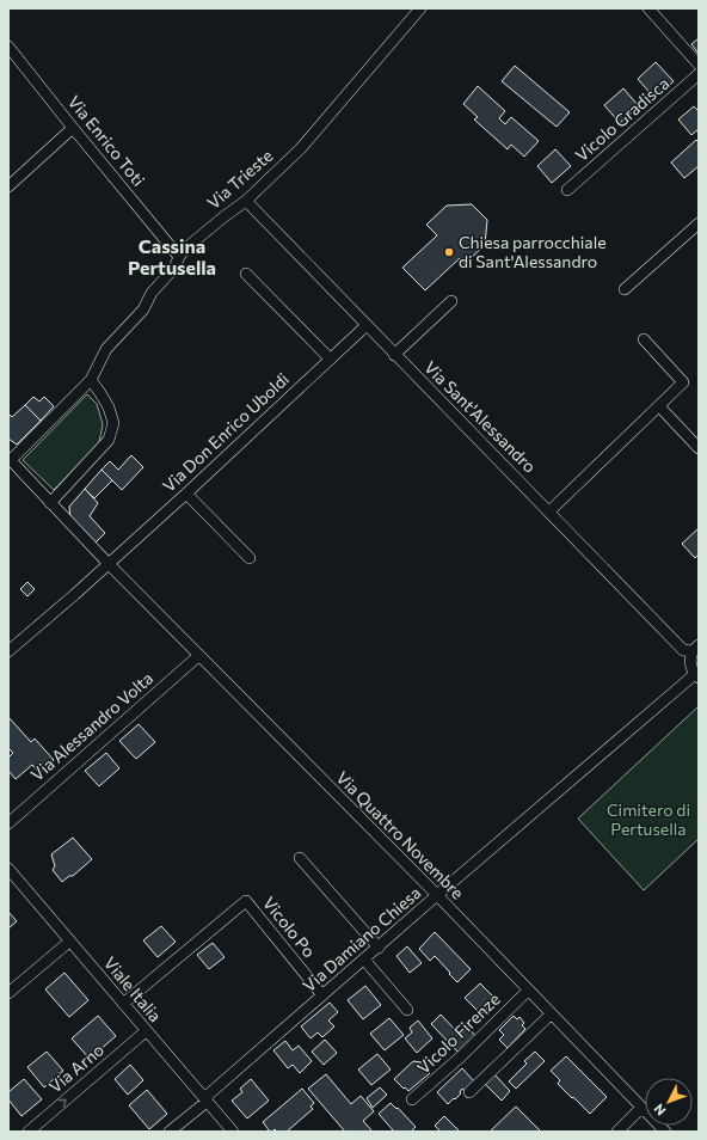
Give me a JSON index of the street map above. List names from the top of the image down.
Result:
{
  "streets": {
    "street": [
      "Vicolo Gradisca",
      "Via Enrico Toti",
      "Via Trieste",
      "Via Sant'Alessandro",
      "Via Don Enrico Uboldi",
      "Via Alessandro Volta",
      "Via Quattro Novembre",
      "Vicolo Po",
      "Via Damiano Chiesa",
      "Viale Italia",
      "Vicolo Firenze",
      "Via Arno"
    ]
  },
  "crossings": [
    ["Via Enrico Toti", "Via Trieste"],
    ["Via Trieste", "Via Sant'Alessandro"],
    ["Via Trieste", "Via Quattro Novembre"],
    ["Via Sant'Alessandro", "Via Don Enrico Uboldi"],
    ["Via Don Enrico Uboldi", "Via Quattro Novembre"],
    ["Via Alessandro Volta", "Via Quattro Novembre"],
    ["Via Quattro Novembre", "Via Damiano Chiesa"],
    ["Via Quattro Novembre", "Vicolo Firenze"],
    ["Vicolo Po", "Via Damiano Chiesa"],
    ["Vicolo Po", "Viale Italia"],
    ["Via Damiano Chiesa", "Viale Italia"],
    ["Viale Italia", "Via Arno"]
  ],
  "one_way": ["Via Arno"],
  "districts": ["Cassina Pertusella"],
  "parks": ["Cimitero di Pertusella"],
  "places": ["Chiesa parrocchiale di Sant'Alessandro"],
  "north": "bottom left"
}
